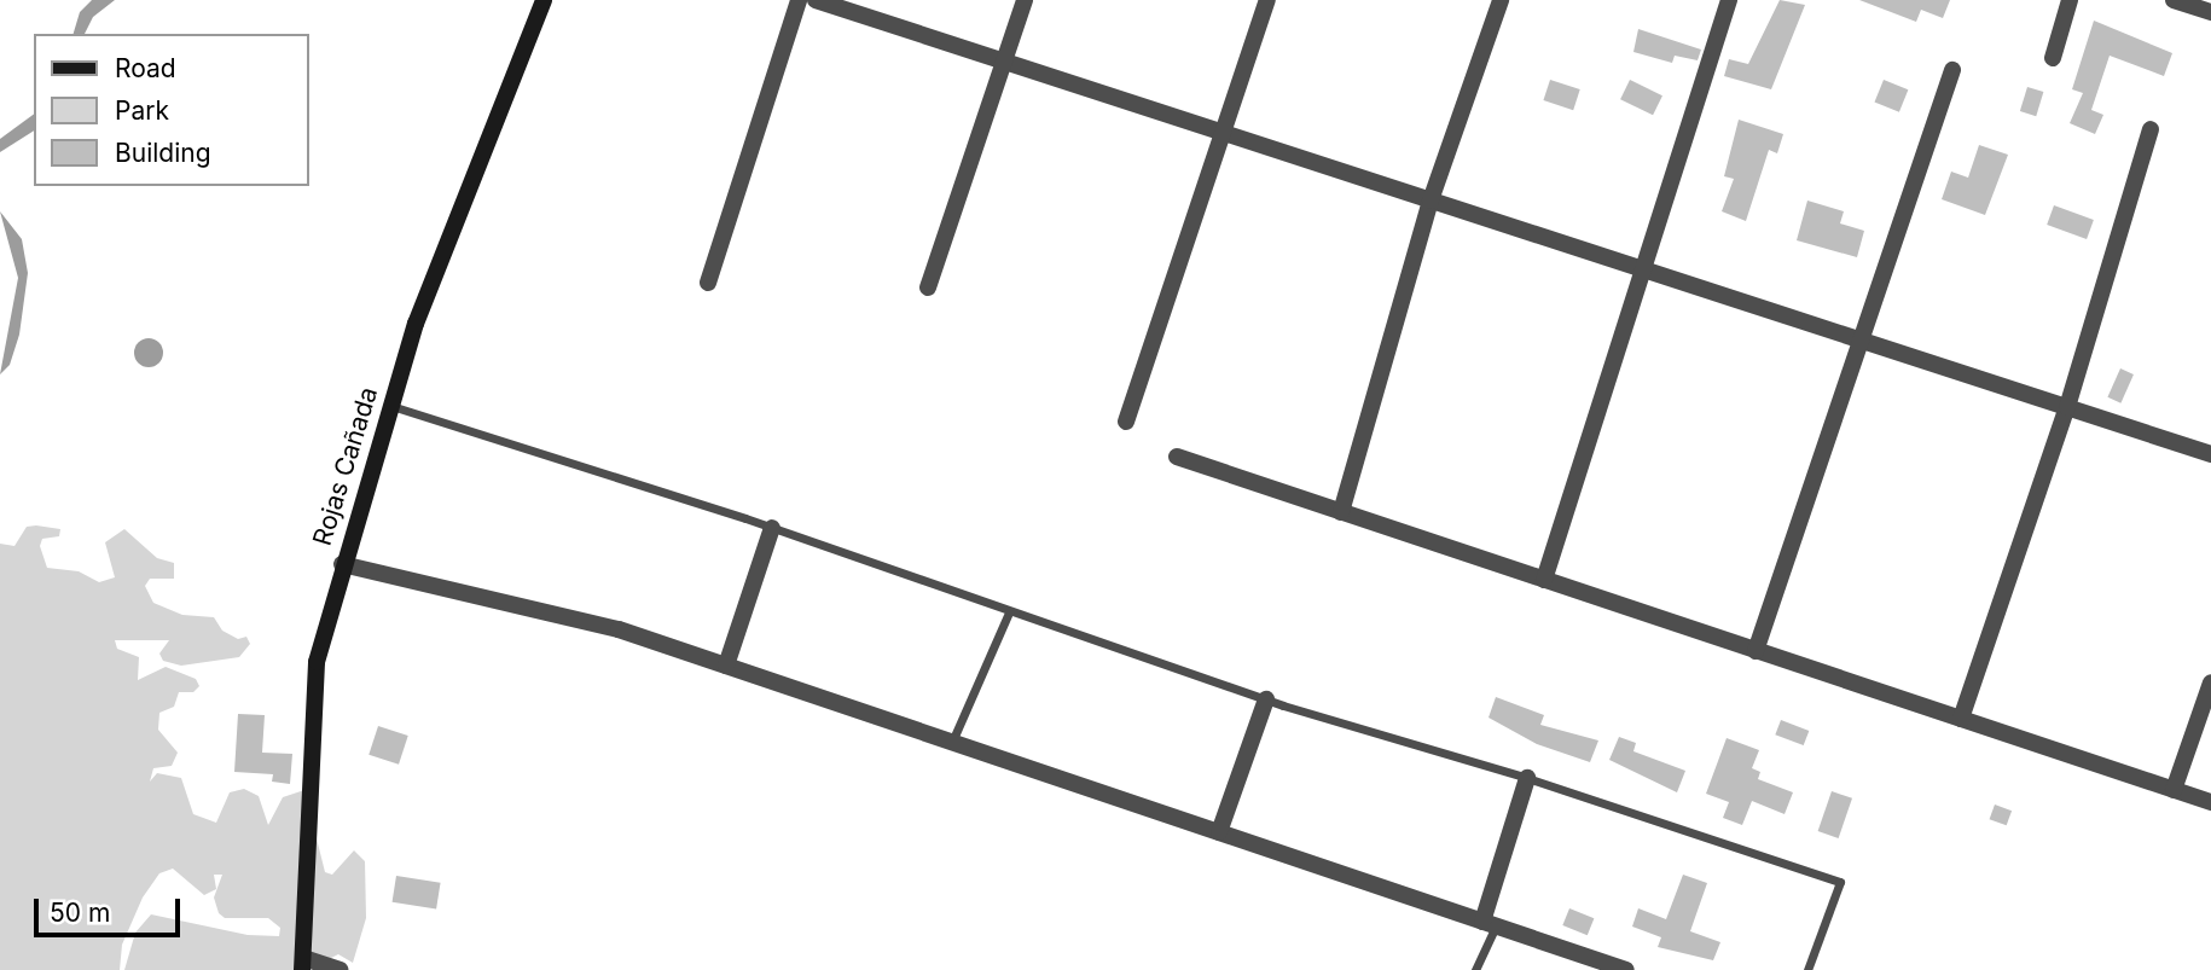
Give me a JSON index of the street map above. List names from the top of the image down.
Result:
{
  "streets": {
    "main road": ["Rojas Cañada"]
  },
  "legend": ["Road", "Park", "Building"],
  "scale_bar": "50 m"
}
